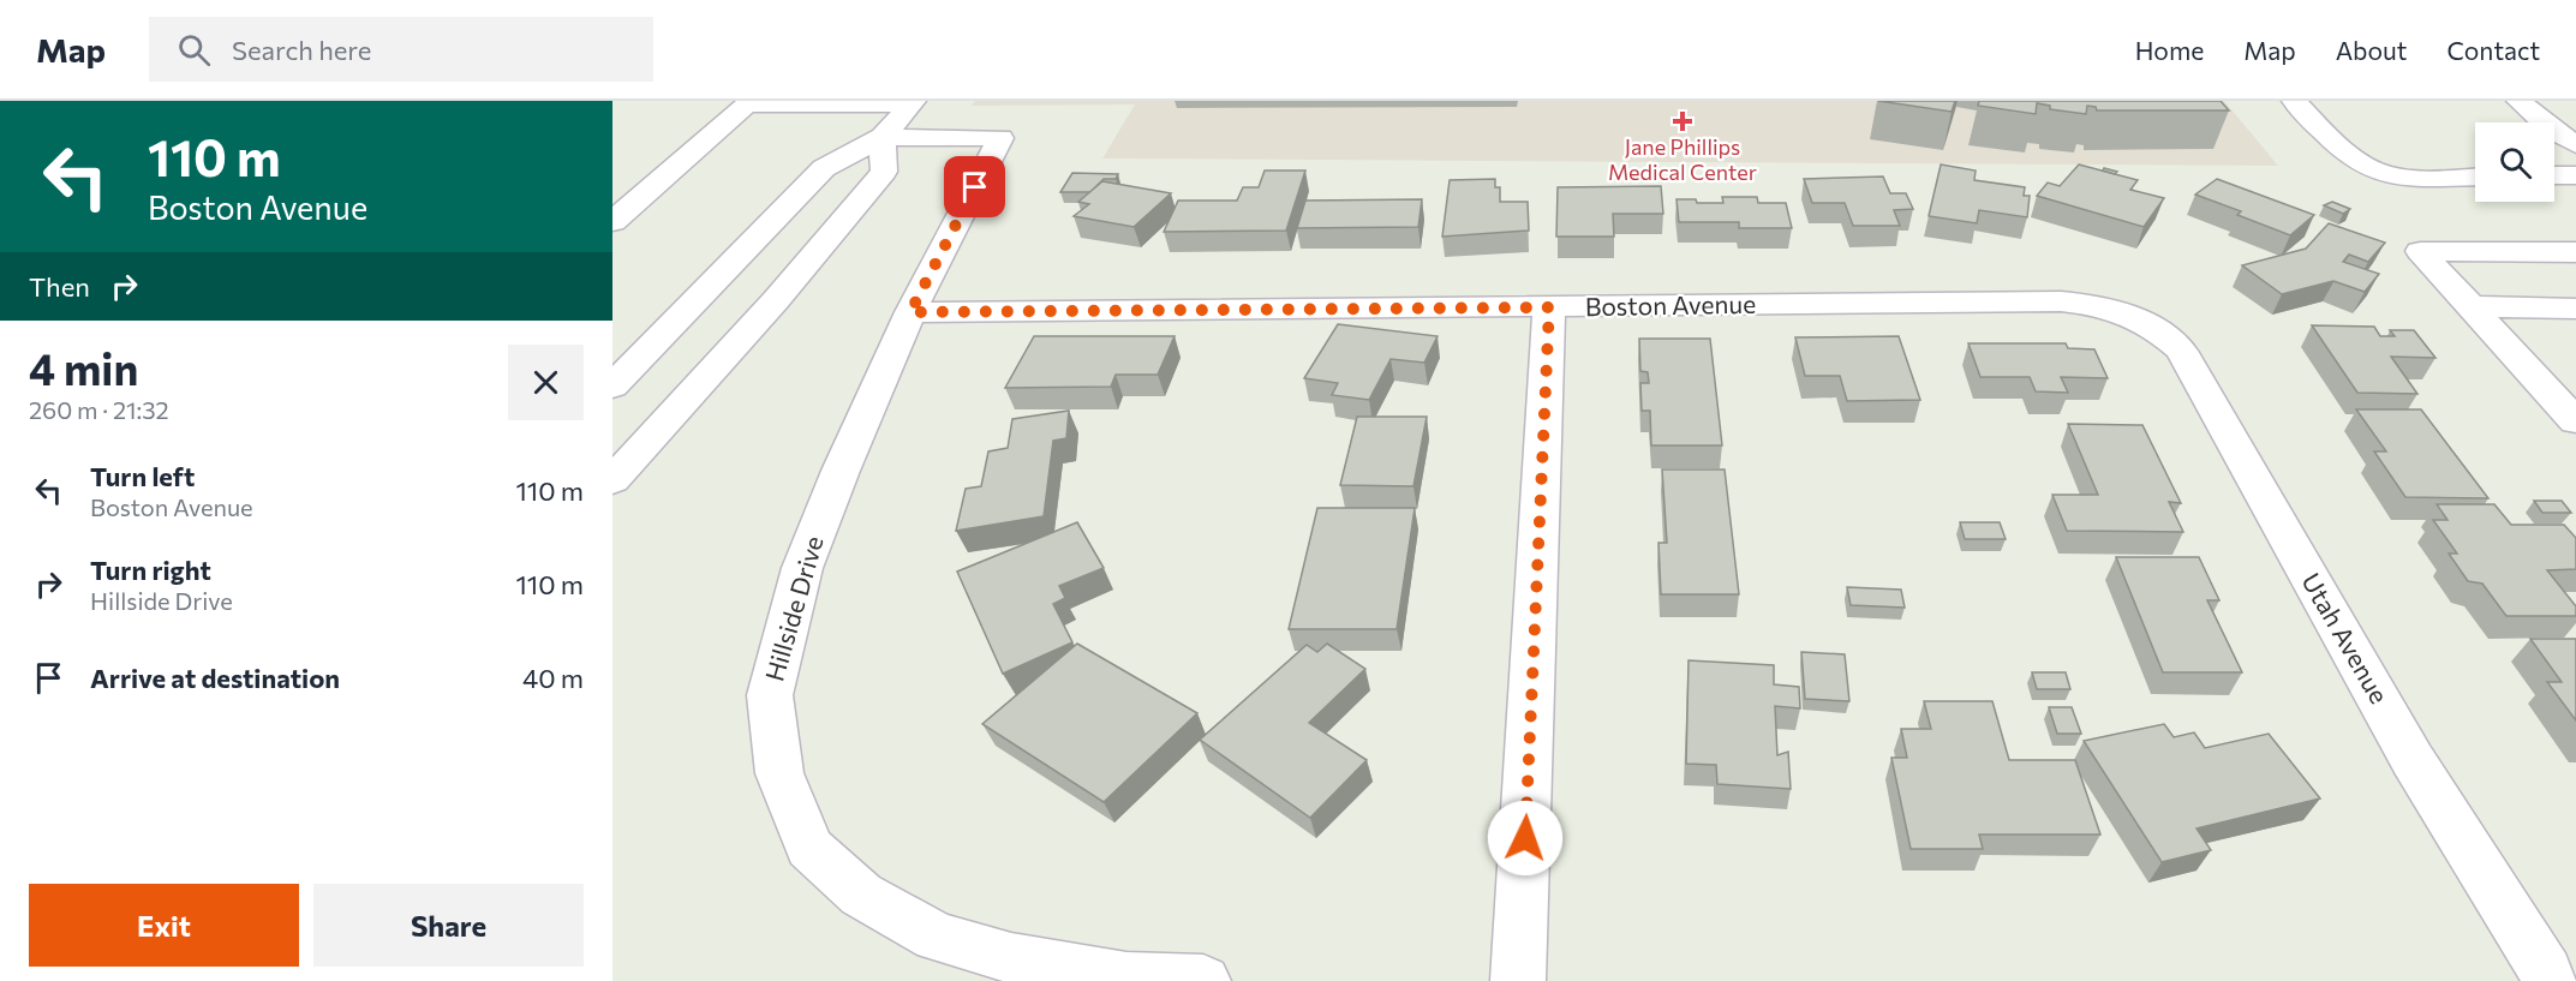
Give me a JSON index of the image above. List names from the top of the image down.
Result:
{
  "streets": {
    "street": ["Boston Avenue", "Hillside Drive", "Utah Avenue"]
  },
  "crossings": [
    ["Boston Avenue", "Hillside Drive"],
    ["Boston Avenue", "Utah Avenue"]
  ],
  "places": {
    "health": ["Jane Phillips Medical Center"]
  },
  "page": {
    "header": "Map",
    "search": "Search here",
    "nav": [
      "Home",
      "Map",
      "About",
      "Contact"
    ],
    "turn": ["110 m", "Boston Avenue"],
    "then": "Then",
    "heading": ["4 min", "260 m · 21:32"],
    "list": [
      {
        "name": "Turn left",
        "note": "Boston Avenue",
        "value": "110 m"
      },
      {
        "name": "Turn right",
        "note": "Hillside Drive",
        "value": "110 m"
      },
      {
        "name": "Arrive at destination",
        "value": "40 m"
      }
    ],
    "buttons": ["Exit", "Share"]
  }
}
